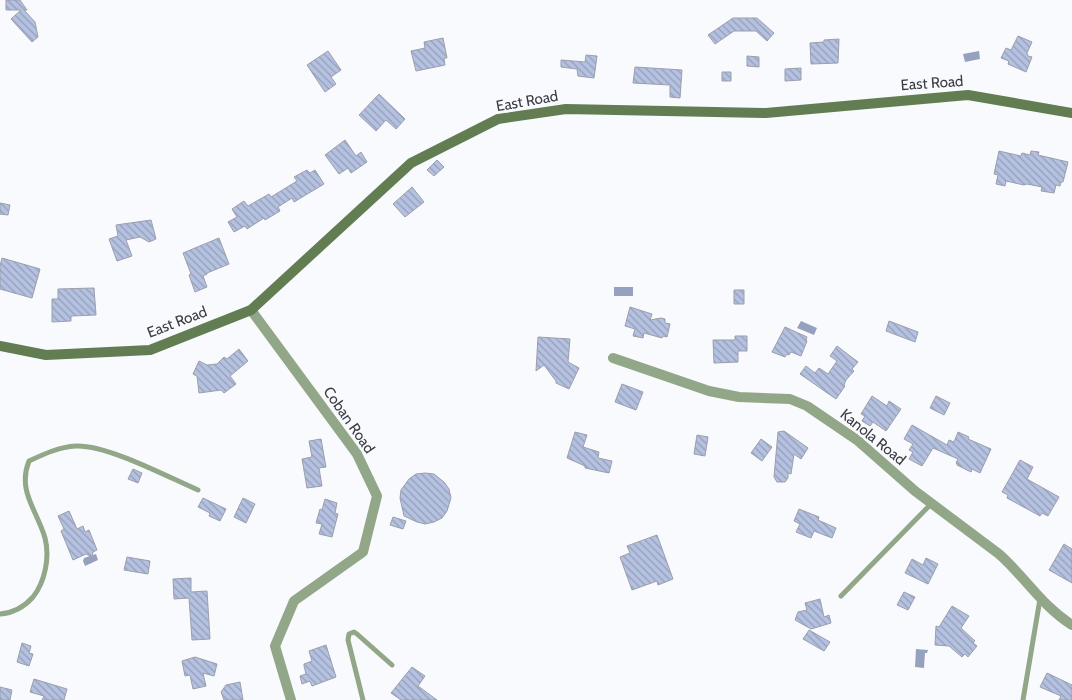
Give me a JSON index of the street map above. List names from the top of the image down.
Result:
{
  "streets": {
    "street": ["East Road", "Coban Road", "Kanola Road"]
  },
  "crossings": [
    ["East Road", "Coban Road"]
  ]
}
